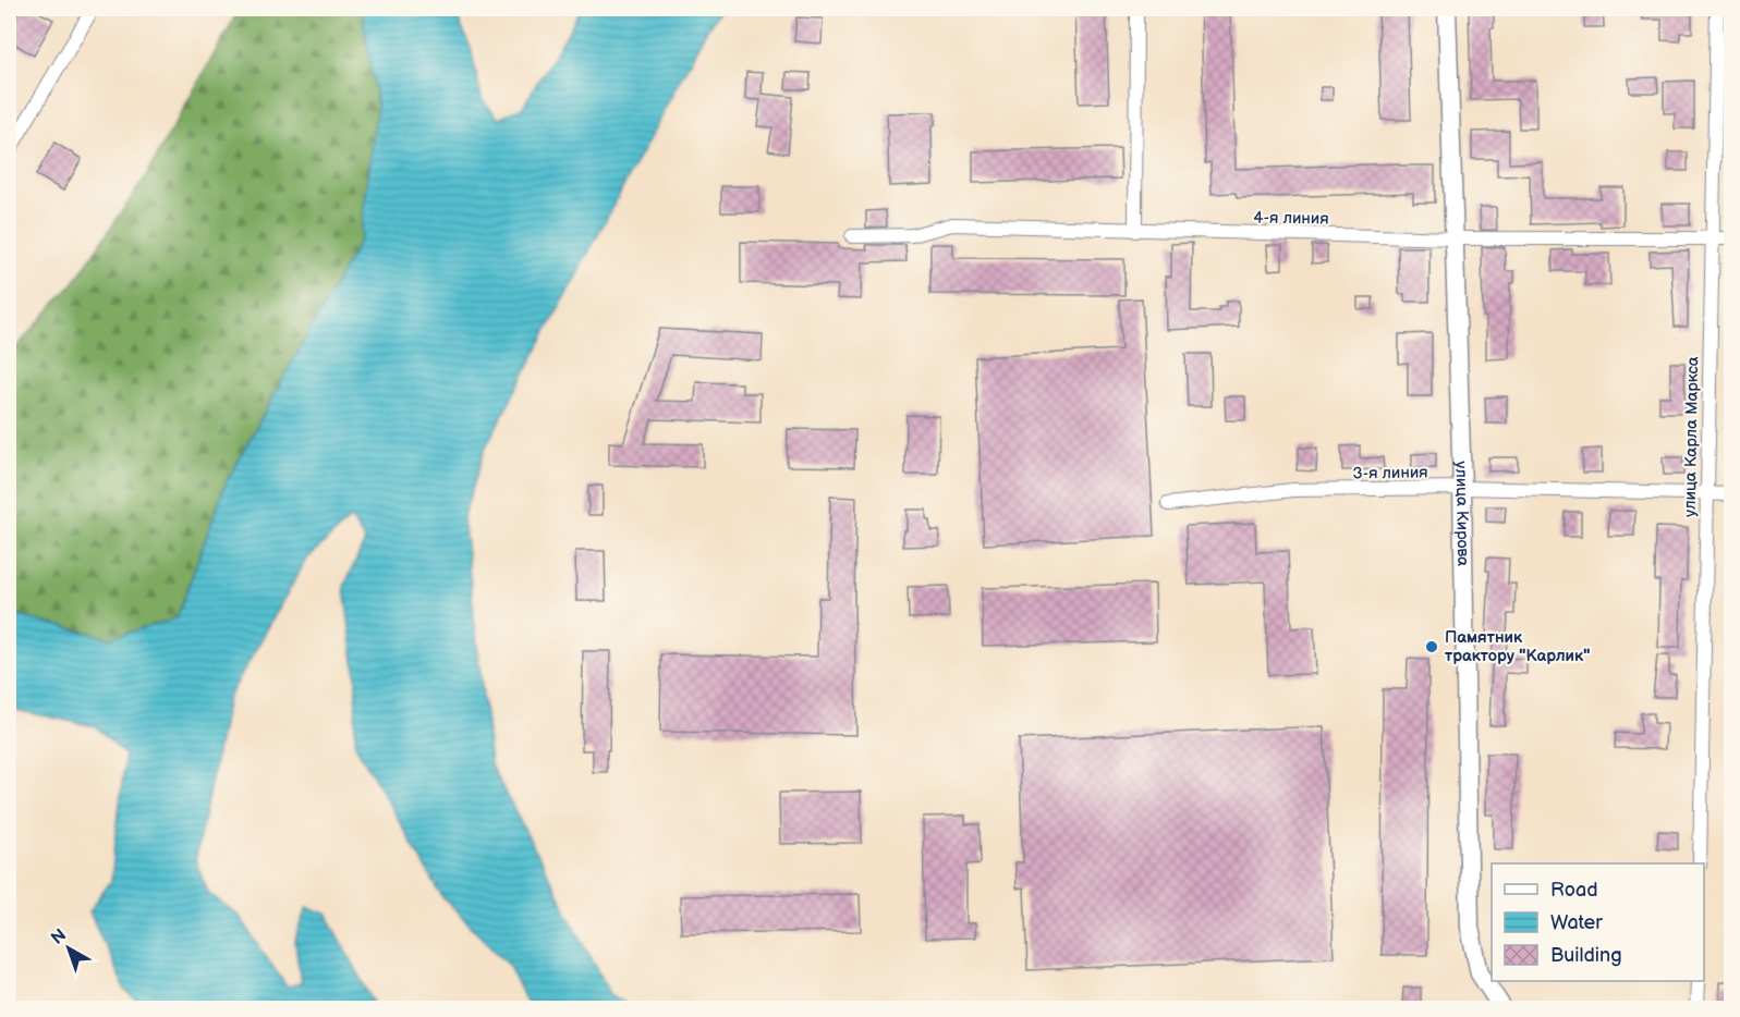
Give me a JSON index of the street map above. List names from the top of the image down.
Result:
{
  "streets": {
    "street": [
      "4-я линия",
      "улица Карла Маркса",
      "3-я линия",
      "улица Кирова"
    ]
  },
  "crossings": [
    ["4-я линия", "улица Карла Маркса"],
    ["4-я линия", "улица Кирова"],
    ["улица Карла Маркса", "3-я линия"],
    ["3-я линия", "улица Кирова"]
  ],
  "places": ["Памятник трактору \"Карлик\""],
  "legend": ["Road", "Water", "Building"],
  "north": "top left"
}
